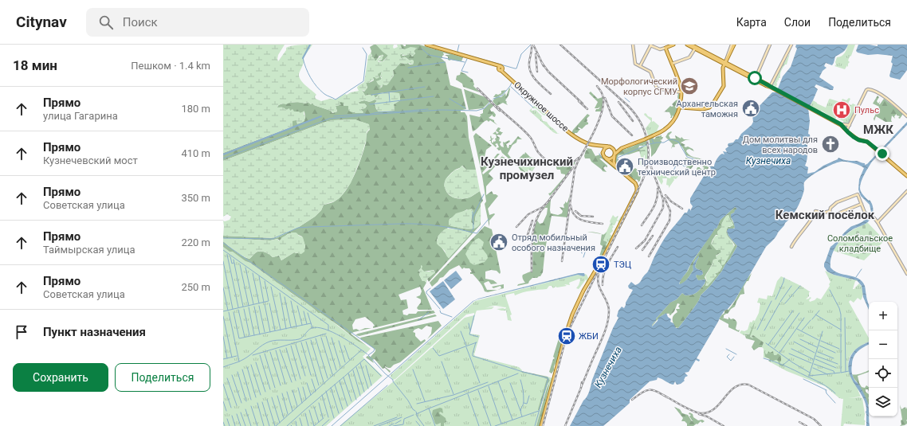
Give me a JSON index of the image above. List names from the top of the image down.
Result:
{
  "streets": {
    "main road": ["Окружное шоссе"]
  },
  "districts": ["МЖК", "Кузнечихинский промузел", "Кемский посёлок"],
  "water": ["Кузнечиха"],
  "parks": ["Соломбальское кладбище"],
  "places": {
    "school or university": ["Морфологический корпус СГМУ"],
    "public building": ["Архангельская таможня", "Производственно технический центр", "Отряд мобильный особого назначения"],
    "hospital": ["Пульс"],
    "church": ["Дом молитвы для всех народов"],
    "station": ["ТЭЦ", "ЖБИ"]
  },
  "page": {
    "header": "Citynav",
    "search": "Поиск",
    "nav": ["Карта", "Слои", "Поделиться"],
    "heading": ["18 мин", "Пешком · 1.4 km"],
    "list": [
      ["Прямо", "улица Гагарина", "180 m"],
      ["Прямо", "Кузнечевский мост", "410 m"],
      ["Прямо", "Советская улица", "350 m"],
      ["Прямо", "Таймырская улица", "220 m"],
      ["Прямо", "Советская улица", "250 m"],
      "Пункт назначения"
    ],
    "map_buttons": ["+", "−"],
    "buttons": ["Сохранить", "Поделиться"]
  }
}
